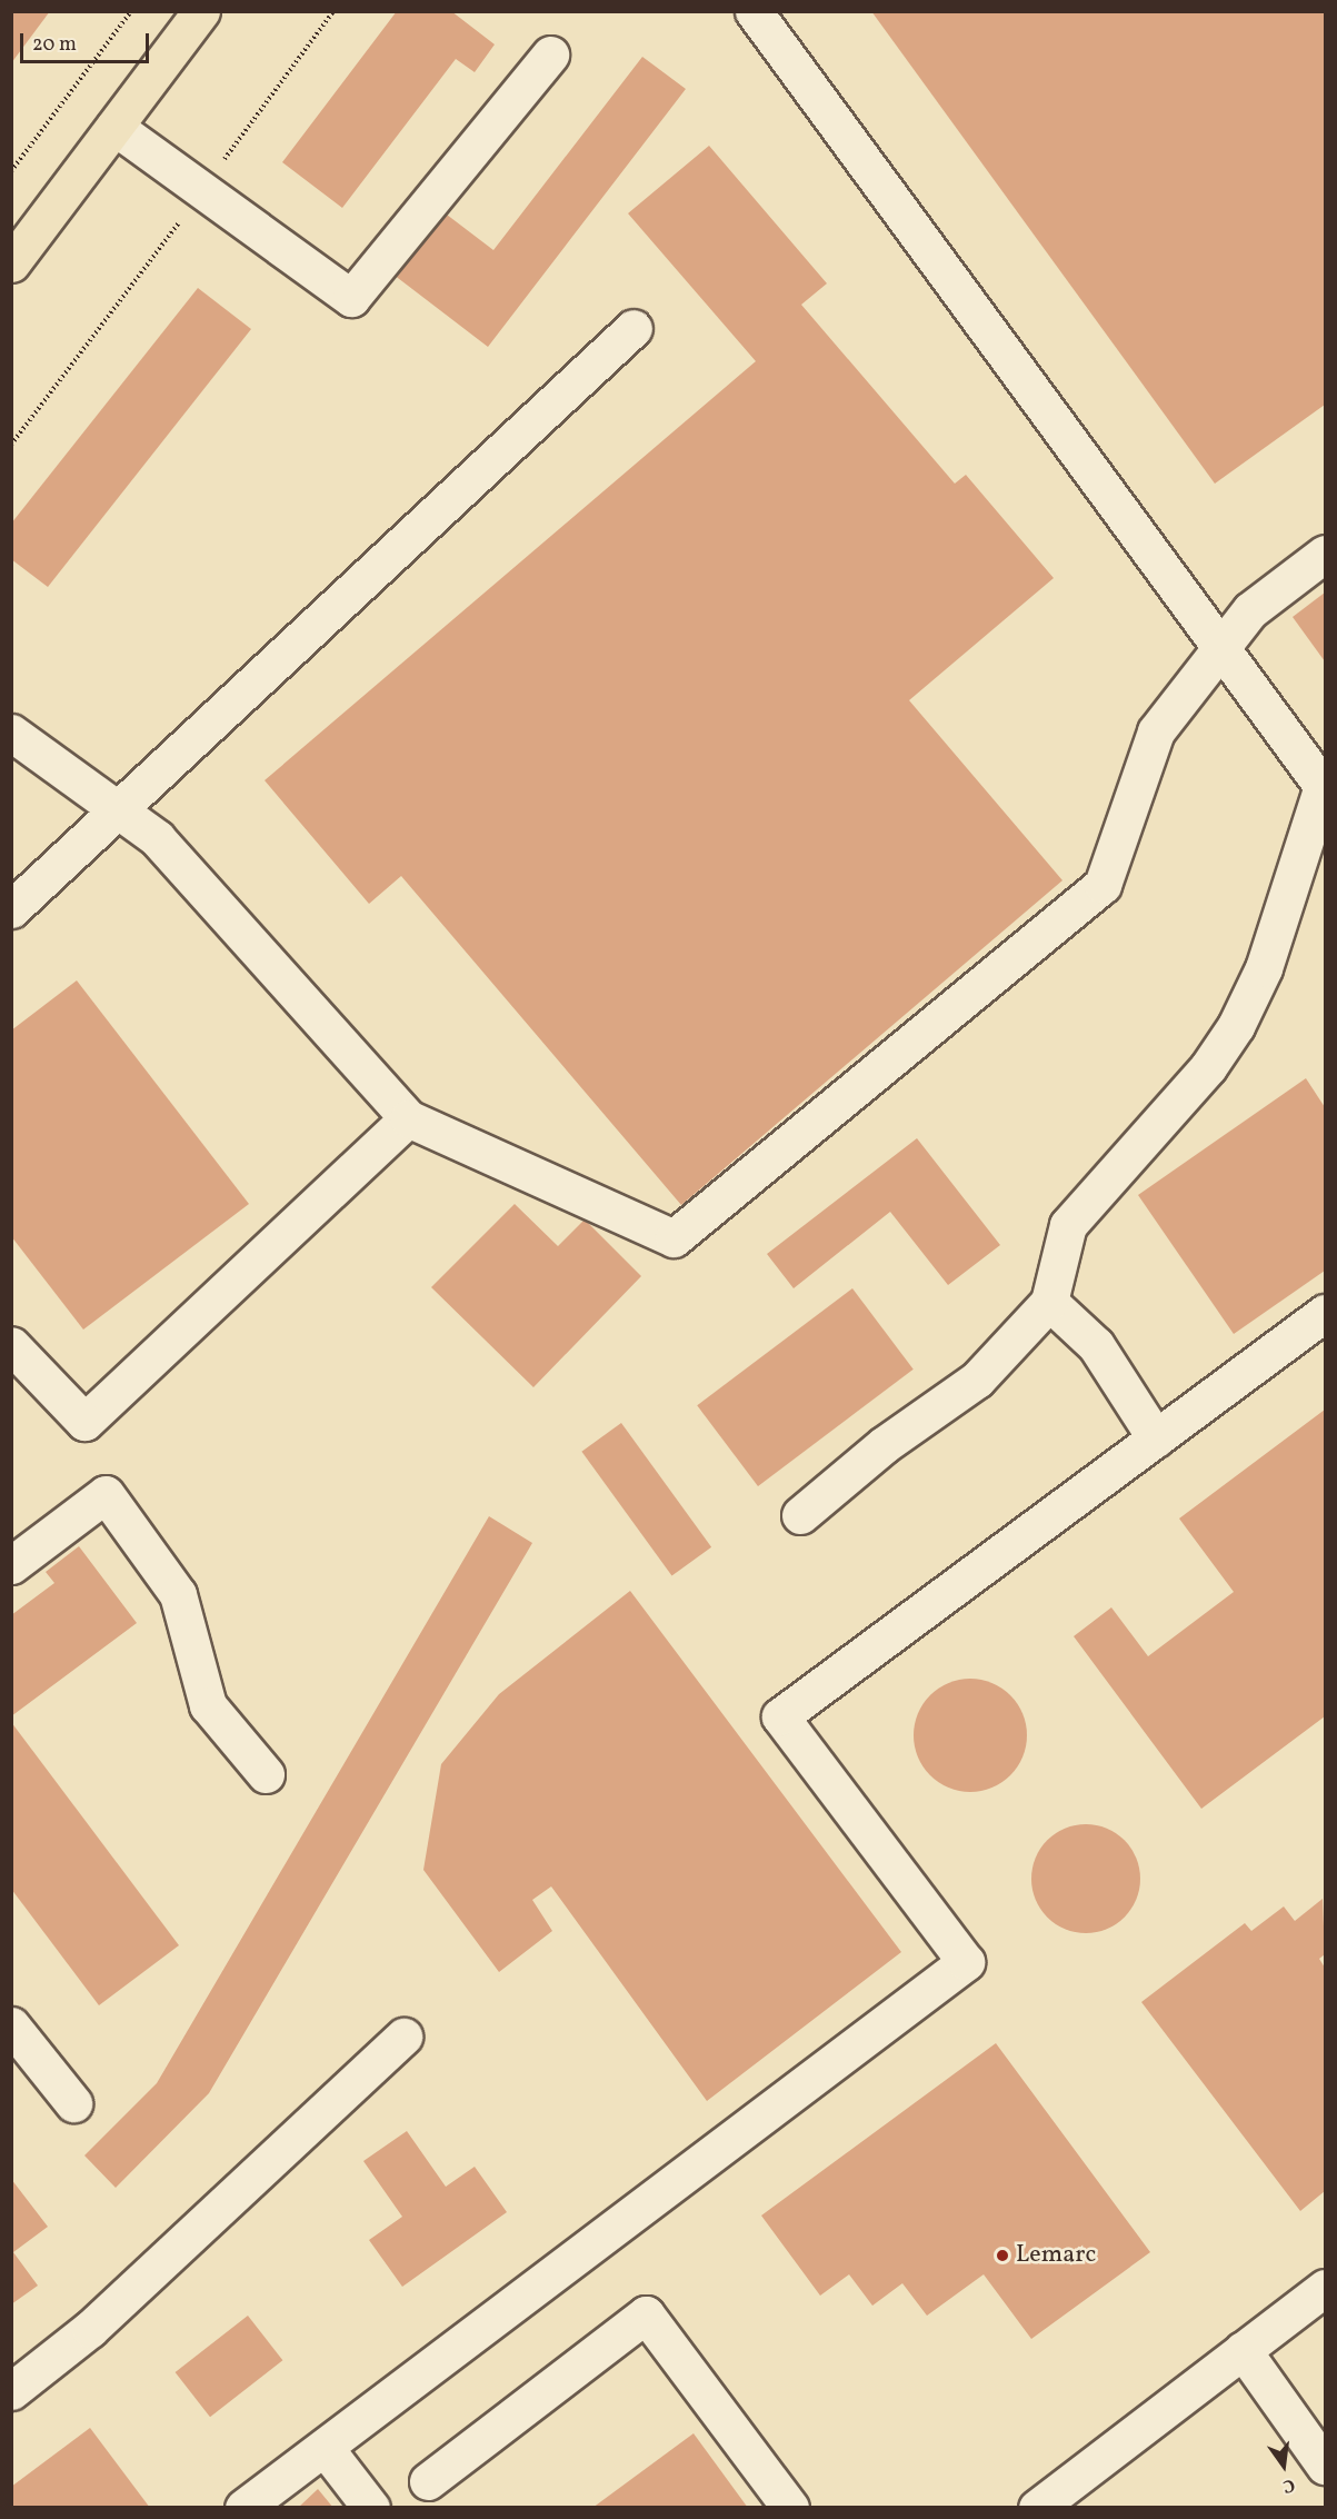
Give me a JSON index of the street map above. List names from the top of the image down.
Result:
{
  "places": ["Lemarc"],
  "scale_bar": "20 m",
  "north": "bottom"
}
